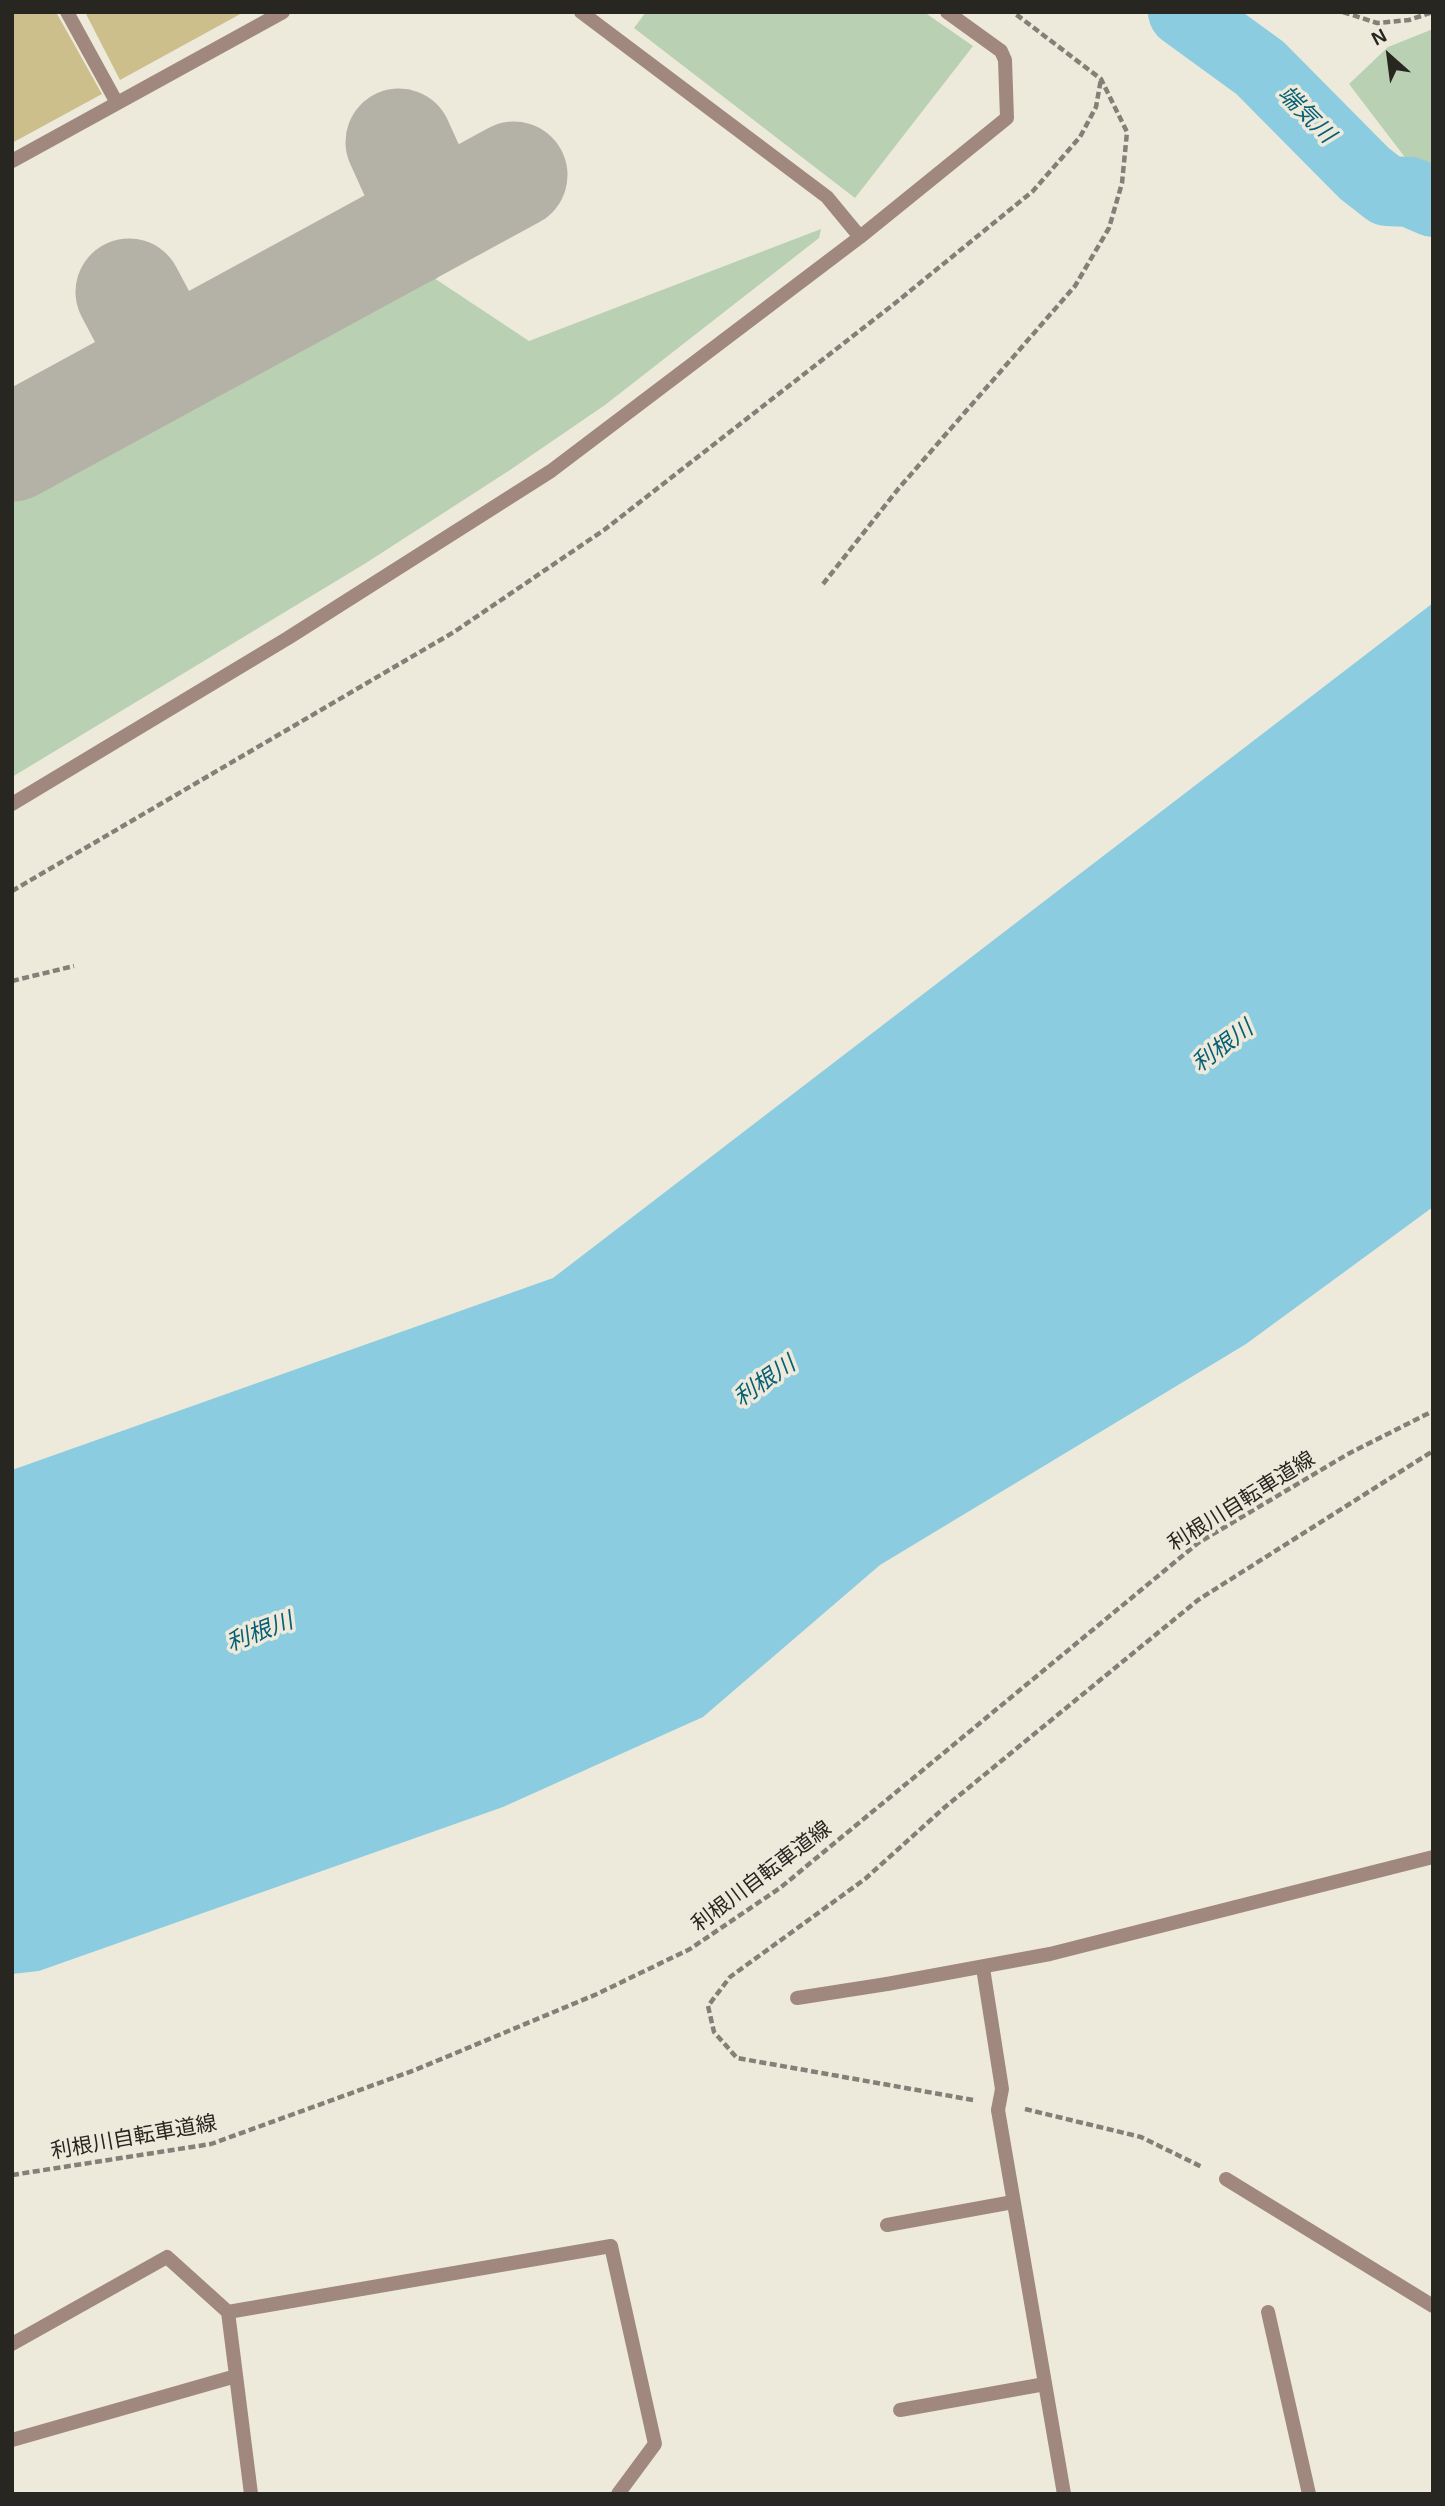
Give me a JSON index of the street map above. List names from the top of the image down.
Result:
{
  "streets": {
    "path": ["利根川自転車道線"]
  },
  "water": ["端気川", "利根川"],
  "north": "top left"
}
